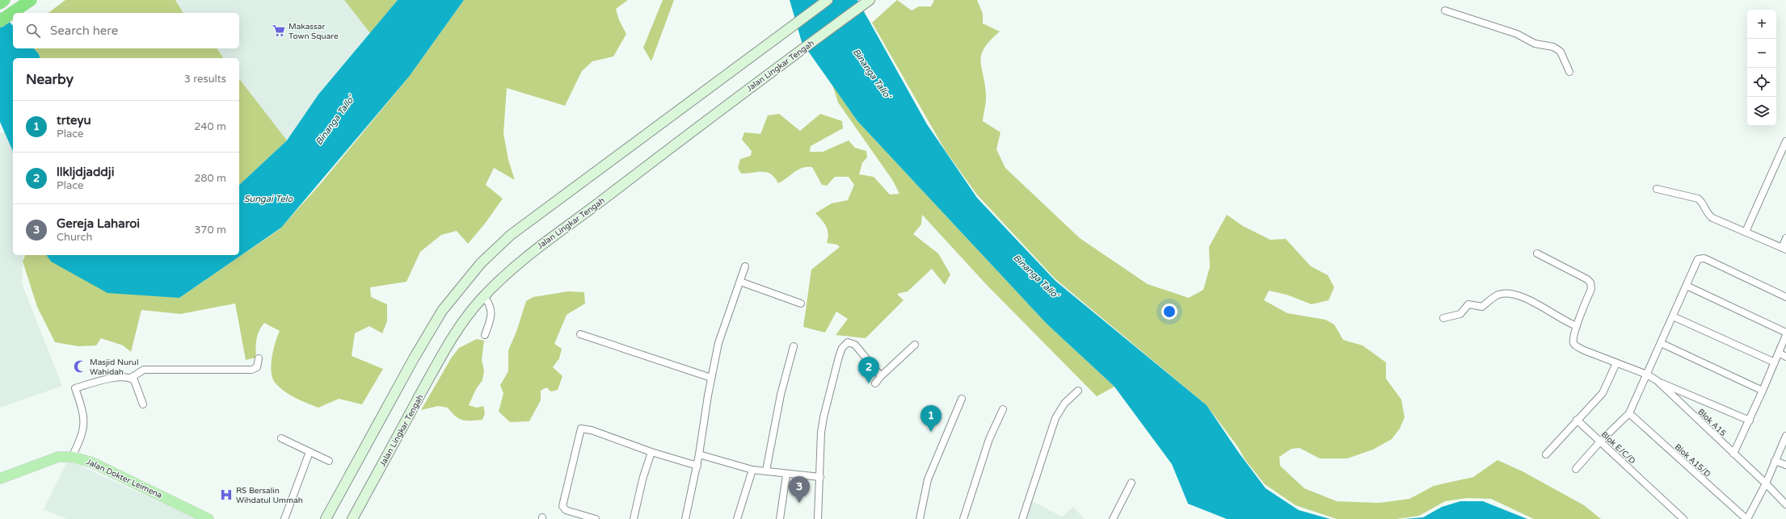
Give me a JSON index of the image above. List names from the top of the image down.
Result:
{
  "streets": {
    "main road": ["Jalan Lingkar Tengah", "Jalan Dokter Leimena"],
    "street": ["Blok A15", "Blok E/C/D", "Blok A15/D"]
  },
  "water": ["Binanga Tallo'", "Sungai Telo"],
  "places": {
    "supermarket": ["Makassar Town Square"],
    "mosque": ["Masjid Nurul Wahidah"],
    "hospital": ["RS Bersalin Wihdatul Ummah"]
  },
  "page": {
    "map_buttons": ["+", "−"],
    "search": "Search here",
    "heading": ["Nearby", "3 results"],
    "list": [
      {
        "mark": "1",
        "name": "trteyu",
        "note": "Place",
        "value": "240 m"
      },
      {
        "mark": "2",
        "name": "llkljdjaddji",
        "note": "Place",
        "value": "280 m"
      },
      {
        "mark": "3",
        "name": "Gereja Laharoi",
        "note": "Church",
        "value": "370 m"
      }
    ],
    "pins": ["2", "1", "3"]
  }
}
